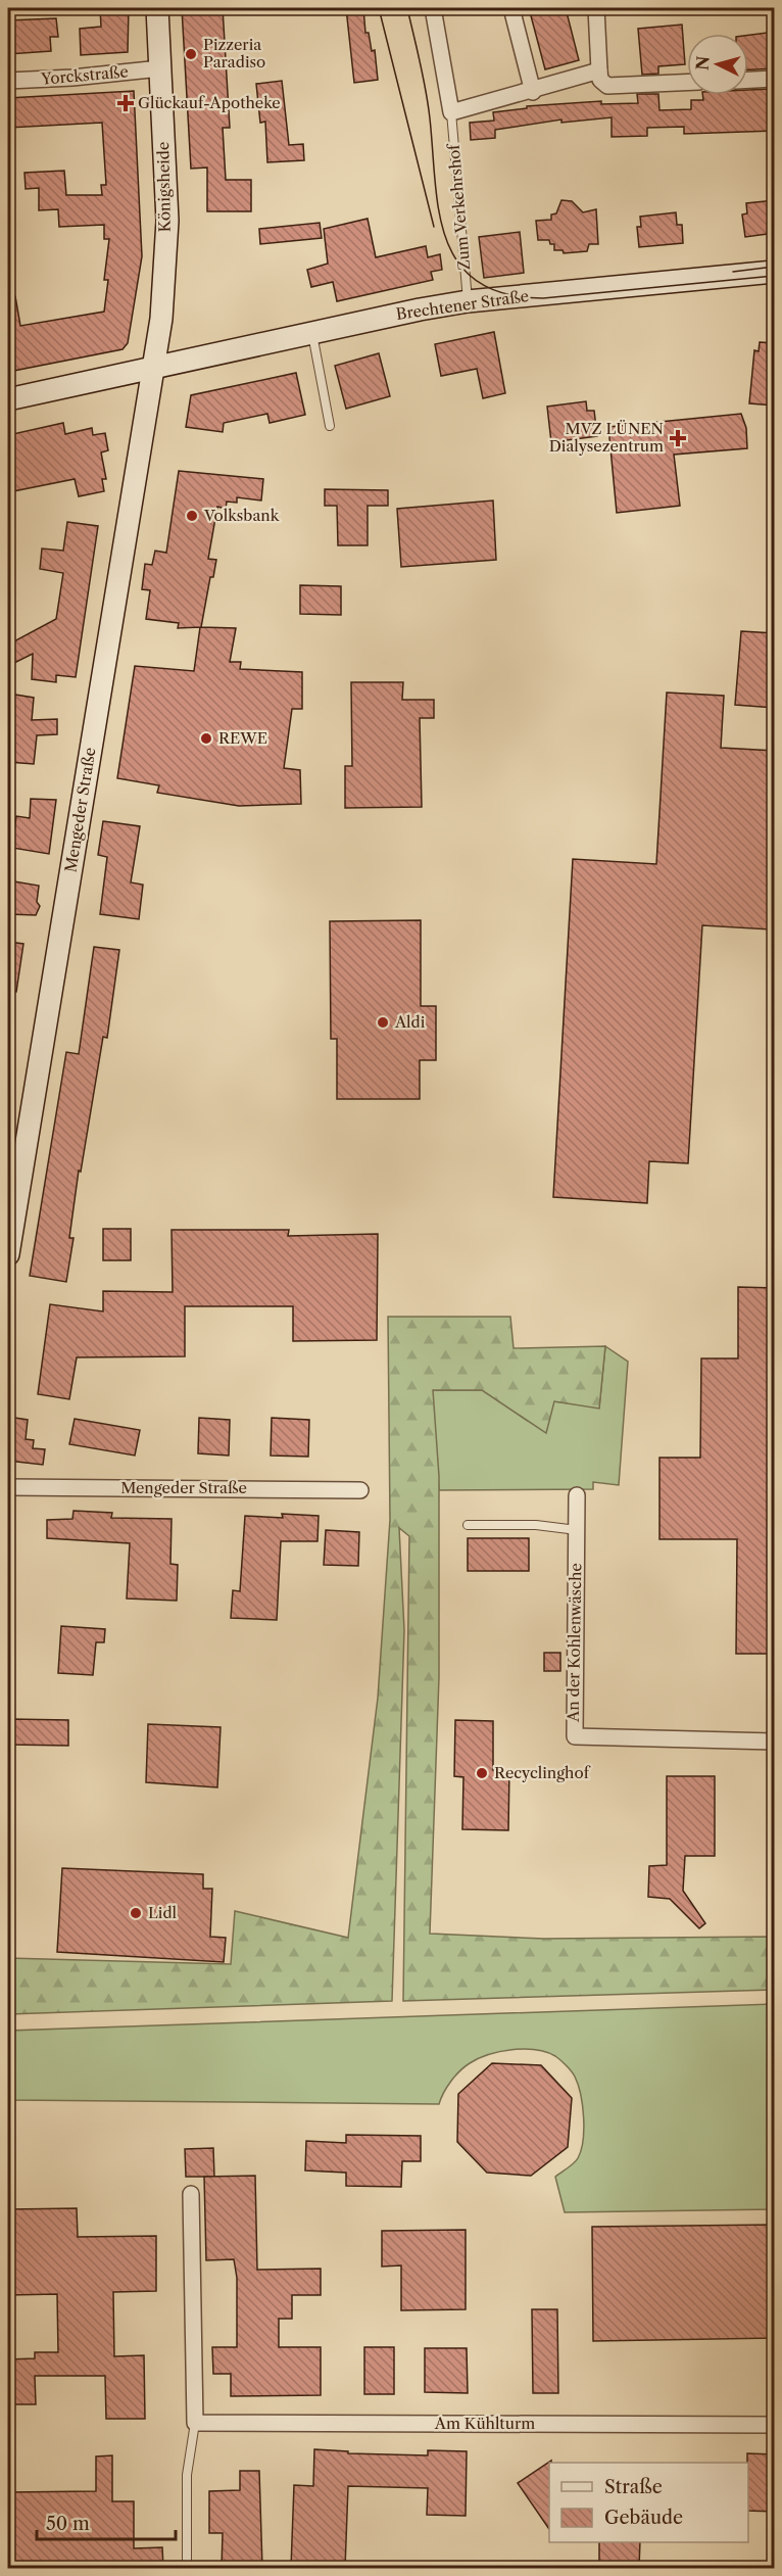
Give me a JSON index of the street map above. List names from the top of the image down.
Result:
{
  "streets": {
    "main road": ["Königsheide", "Brechtener Straße", "Mengeder Straße"],
    "street": [
      "Yorckstraße",
      "Zum Verkehrshof",
      "An der Kohlenwäsche",
      "Am Kühlturm"
    ]
  },
  "crossings": [
    ["Yorckstraße", "Königsheide"],
    ["Königsheide", "Brechtener Straße"],
    ["Königsheide", "Mengeder Straße"],
    ["Zum Verkehrshof", "Brechtener Straße"],
    ["Brechtener Straße", "Mengeder Straße"]
  ],
  "places": {
    "other": [
      "Pizzeria Paradiso",
      "Volksbank",
      "REWE",
      "Aldi",
      "Recyclinghof",
      "Lidl"
    ],
    "health": ["Glückauf-Apotheke", "MVZ LÜNEN Dialysezentrum"]
  },
  "legend": ["Straße", "Gebäude"],
  "scale_bar": "50 m",
  "north": "left"
}
